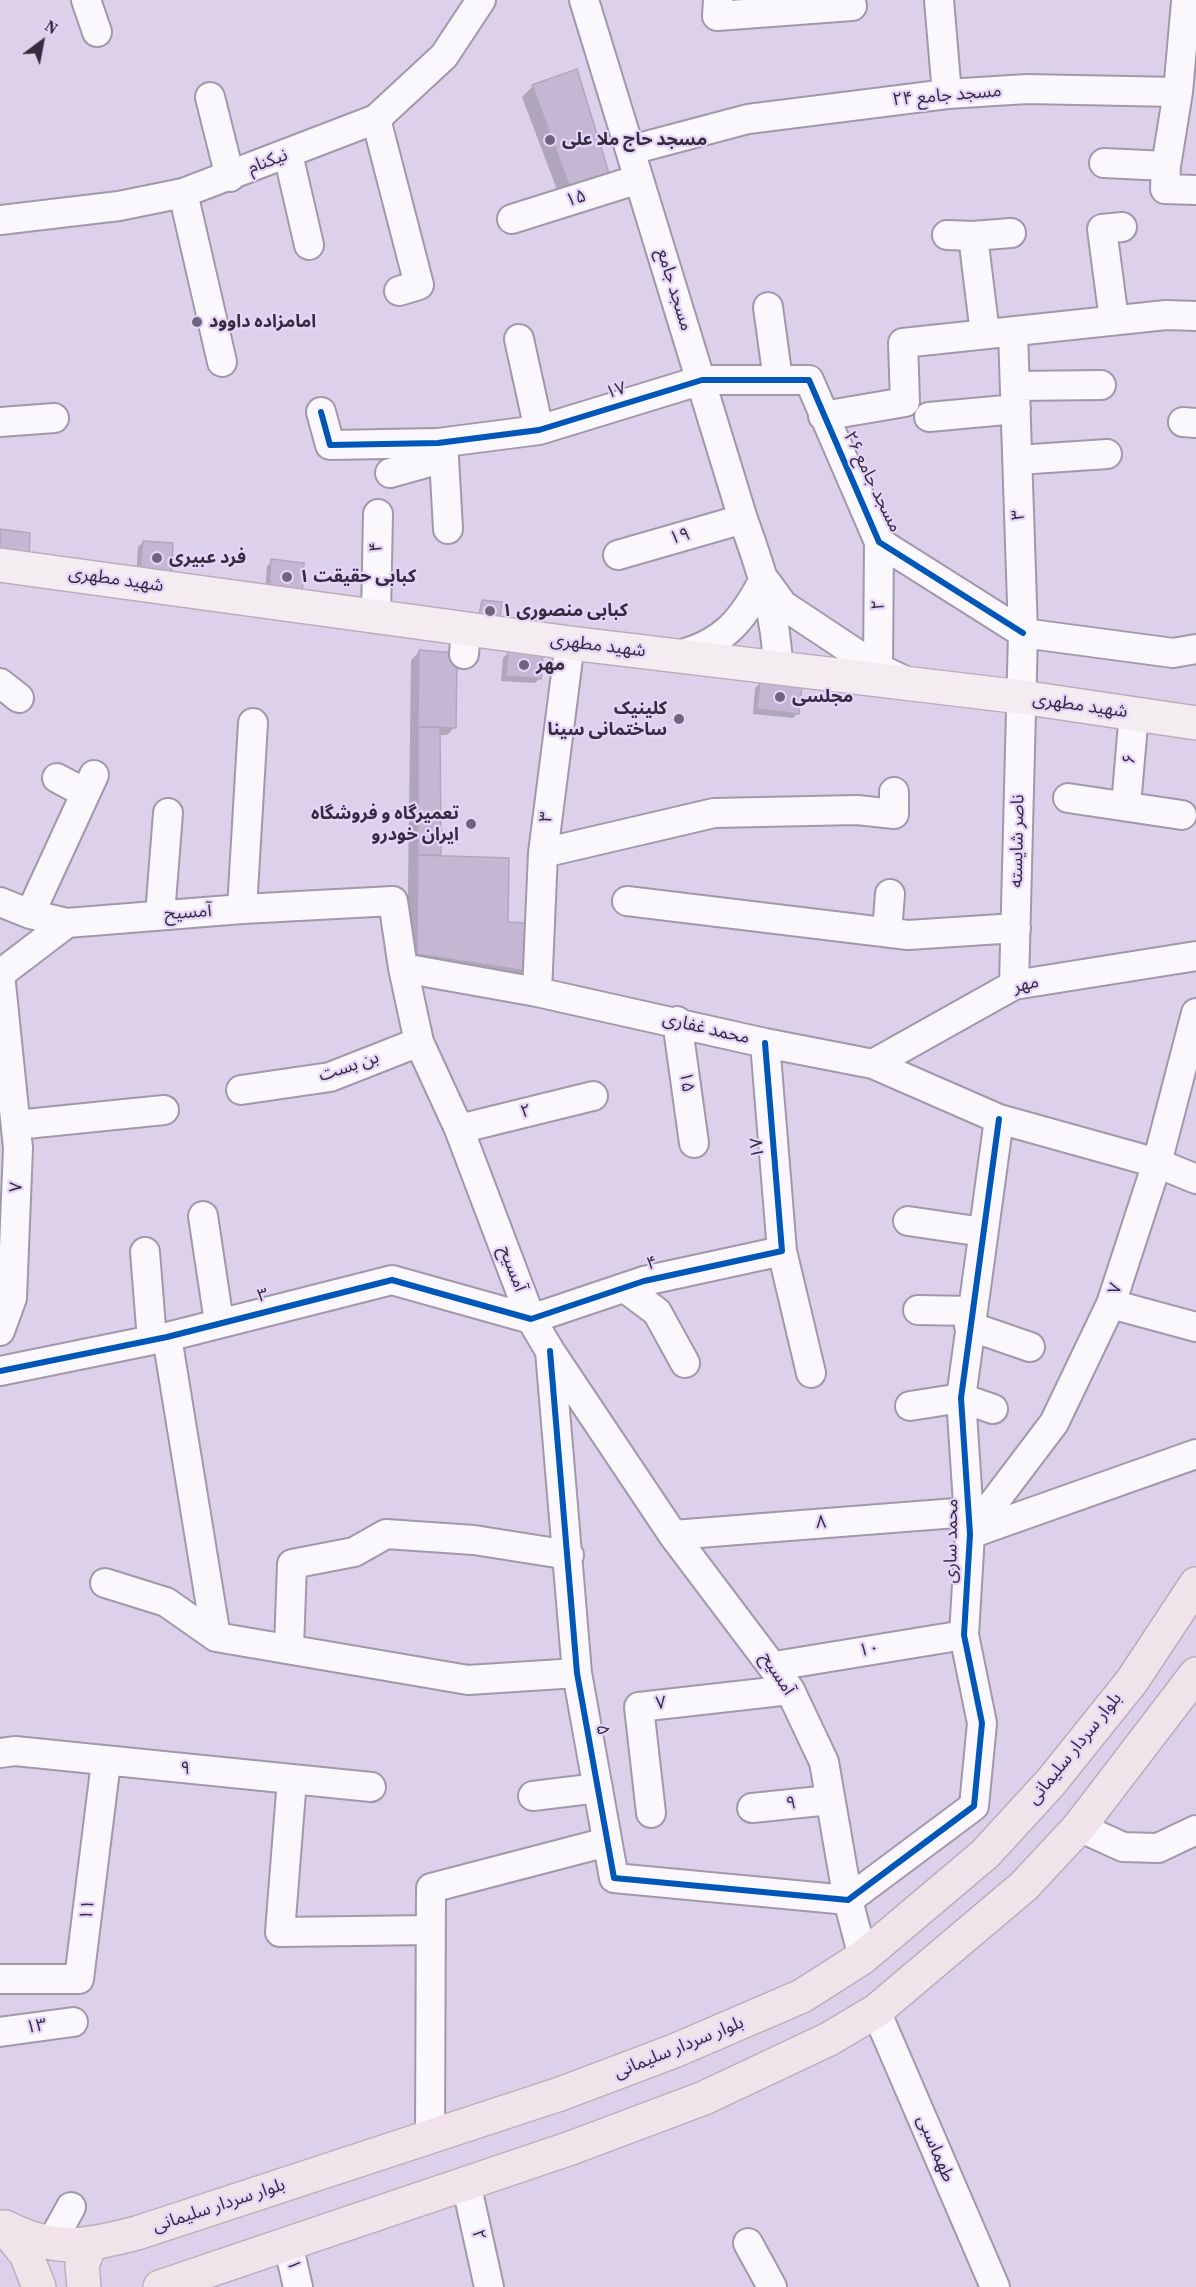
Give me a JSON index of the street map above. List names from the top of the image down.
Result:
{
  "streets": {
    "highway": ["بلوار سردار سلیمانی"],
    "main road": ["شهید مطهری"],
    "street": [
      "۲۴ مسجد جامع",
      "نیکنام",
      "۱۵",
      "مسجد جامع",
      "۱۷",
      "۲۶ مسجد جامع",
      "۳",
      "۱۹",
      "۴",
      "۲",
      "۶",
      "ناصر شایسته",
      "آمسیح",
      "مهر",
      "محمد غفاری",
      "بن بست",
      "۷",
      "۸",
      "محمد ساری",
      "۱۰",
      "۵",
      "۹",
      "۱۱",
      "۱۳",
      "طهماسبی",
      "۱"
    ]
  },
  "crossings": [
    ["۲۴ مسجد جامع", "مسجد جامع"],
    ["۱۵", "مسجد جامع"],
    ["۱۵", "محمد غفاری"],
    ["مسجد جامع", "۱۷"],
    ["مسجد جامع", "۲۶ مسجد جامع"],
    ["مسجد جامع", "۱۹"],
    ["۱۷", "۲۶ مسجد جامع"],
    ["۱۷", "۴"],
    ["۱۷", "محمد غفاری"],
    ["۲۶ مسجد جامع", "۳"],
    ["۲۶ مسجد جامع", "۲"],
    ["۳", "۴"],
    ["۳", "شهید مطهری"],
    ["۳", "ناصر شایسته"],
    ["۳", "آمسیح"],
    ["۳", "محمد غفاری"],
    ["۴", "شهید مطهری"],
    ["۴", "آمسیح"],
    ["شهید مطهری", "۶"],
    ["شهید مطهری", "ناصر شایسته"],
    ["۲", "آمسیح"],
    ["ناصر شایسته", "مهر"],
    ["آمسیح", "محمد غفاری"],
    ["آمسیح", "بن بست"],
    ["آمسیح", "۷"],
    ["آمسیح", "۸"],
    ["آمسیح", "محمد ساری"],
    ["آمسیح", "۱۰"],
    ["آمسیح", "۵"],
    ["آمسیح", "بلوار سردار سلیمانی"],
    ["آمسیح", "۹"],
    ["مهر", "محمد غفاری"],
    ["محمد غفاری", "۷"],
    ["محمد غفاری", "محمد ساری"],
    ["۷", "۸"],
    ["۷", "محمد ساری"],
    ["۸", "محمد ساری"],
    ["محمد ساری", "۱۰"],
    ["محمد ساری", "۵"],
    ["۹", "۱۱"]
  ],
  "places": [
    "مسجد حاج ملا علی",
    "امامزاده داوود",
    "فرد عبیری",
    "کبابی حقیقت ۱",
    "کبابی منصوری ۱",
    "مهر",
    "مجلسی",
    "کلینیک ساختمانی سینا",
    "تعمیرگاه و فروشگاه ایران خودرو"
  ],
  "north": "top right"
}
